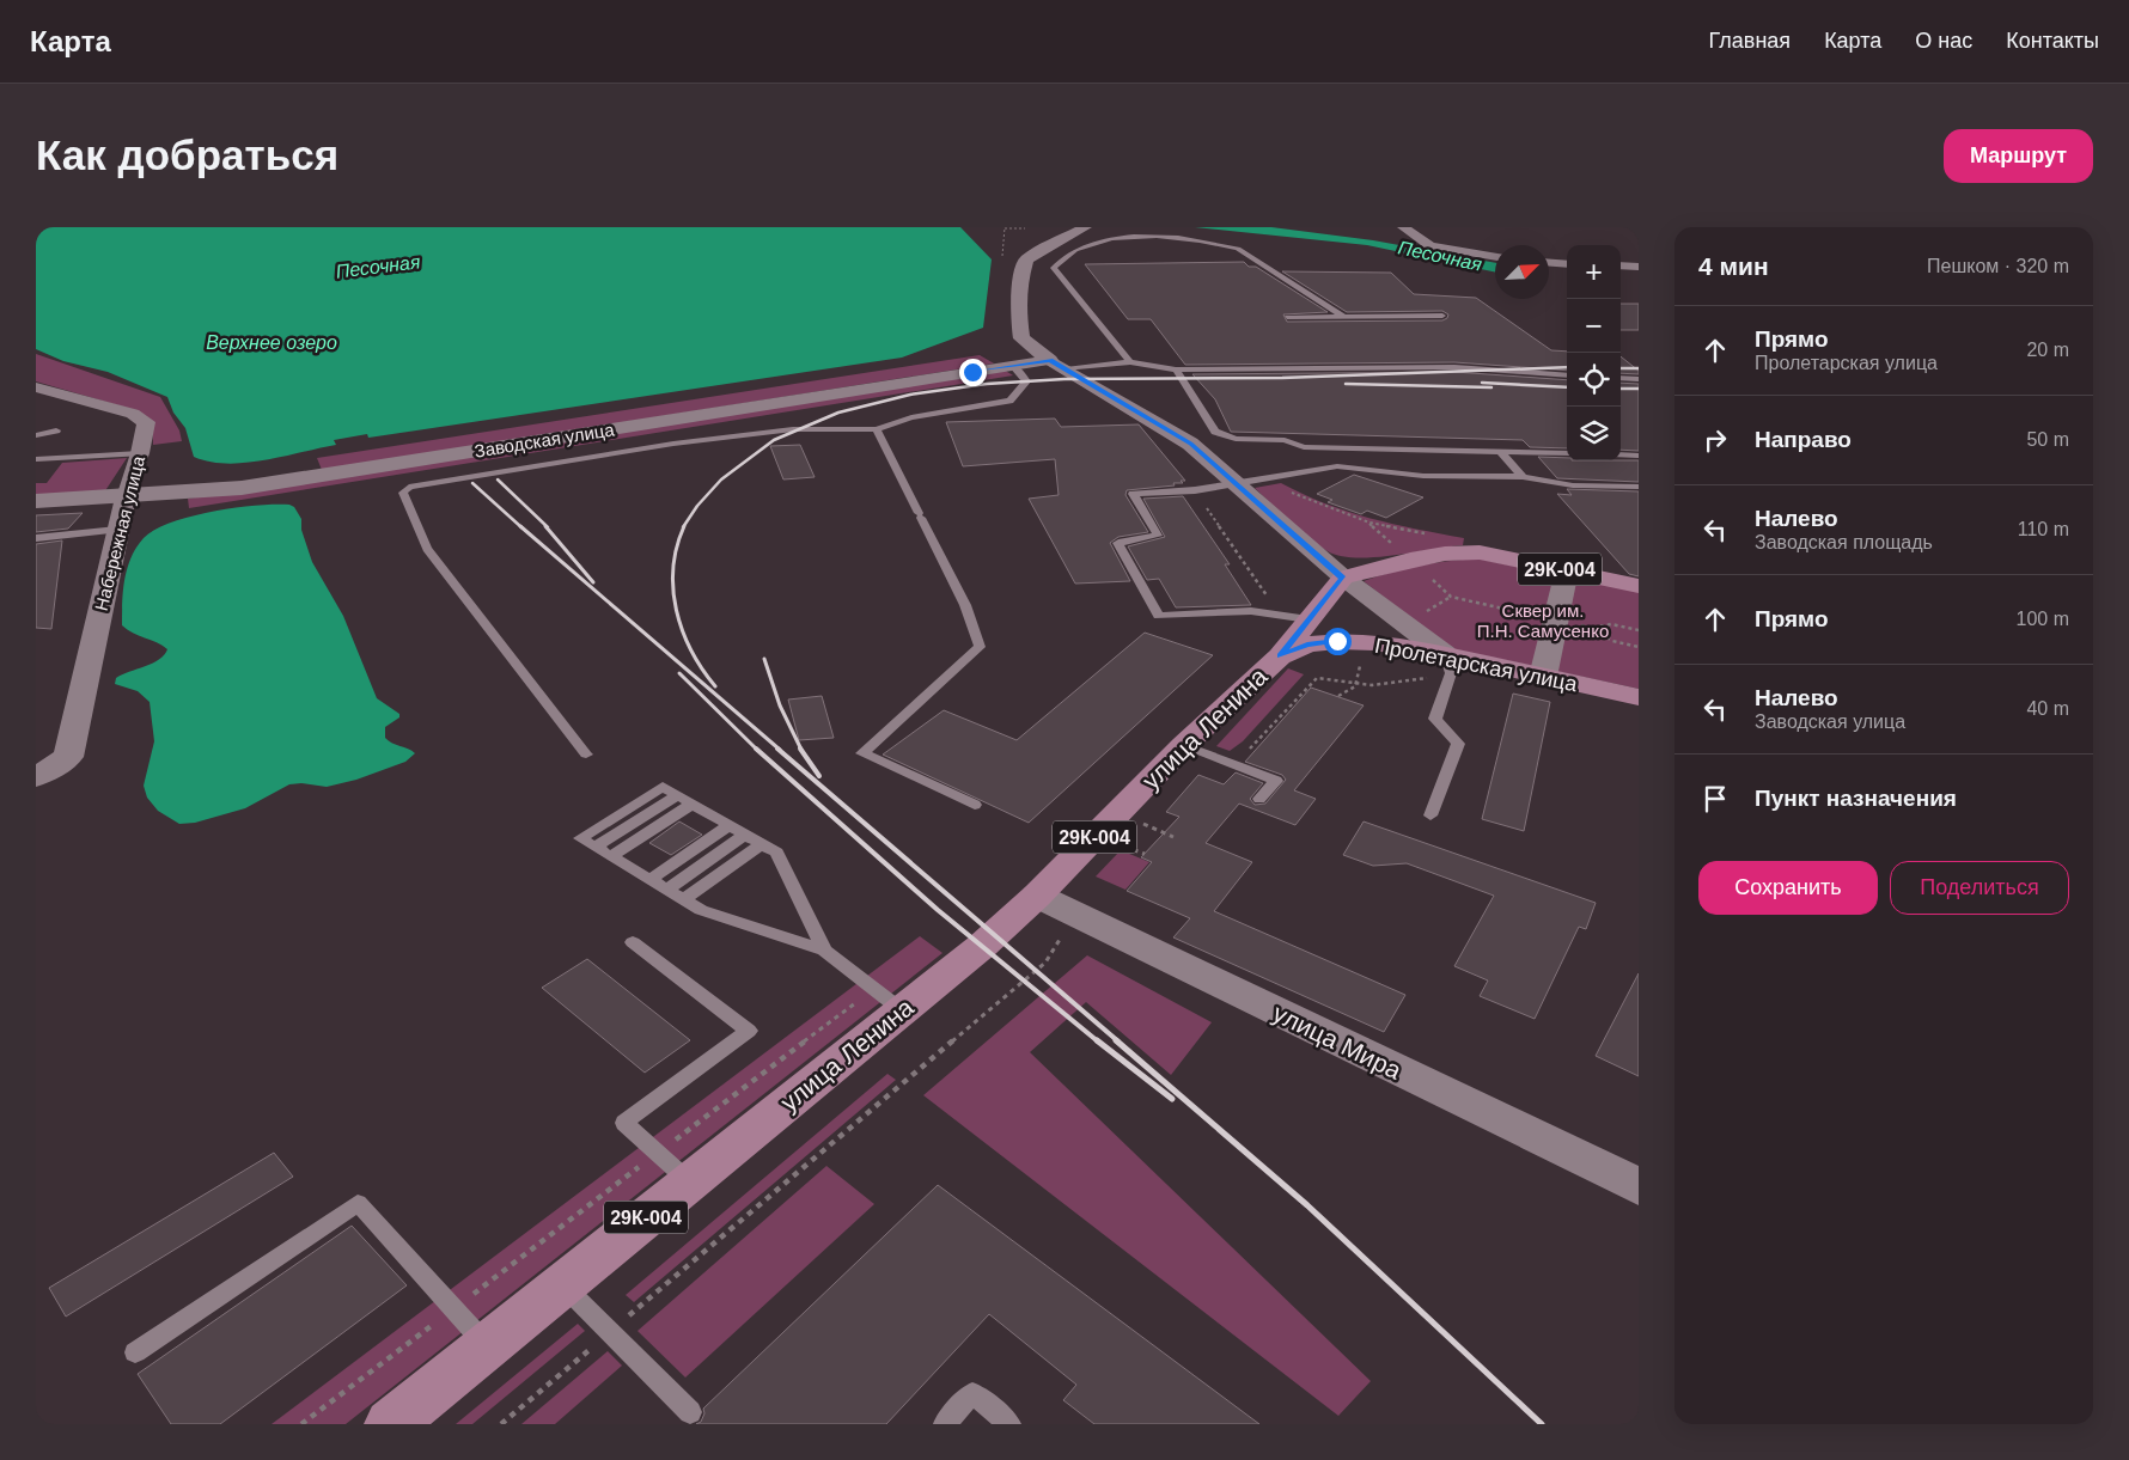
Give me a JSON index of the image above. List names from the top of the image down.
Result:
{
  "streets": {
    "main road": [
      "Заводская улица",
      "Набережная улица",
      "29К-004",
      "Пролетарская улица",
      "улица Ленина",
      "улица Мира"
    ]
  },
  "crossings": [
    ["Заводская улица", "Набережная улица"],
    ["29К-004", "Пролетарская улица"],
    ["29К-004", "улица Ленина"],
    ["Пролетарская улица", "улица Ленина"],
    ["улица Ленина", "улица Мира"]
  ],
  "water": ["Песочная", "Верхнее озеро"],
  "parks": ["Сквер им. П.Н. Самусенко"],
  "north": "top right",
  "page": {
    "header": "Карта",
    "nav": [
      "Главная",
      "Карта",
      "О нас",
      "Контакты"
    ],
    "buttons": [
      "Маршрут",
      ["Сохранить", "Поделиться"]
    ],
    "title": "Как добраться",
    "heading": ["4 мин", "Пешком · 320 m"],
    "map_buttons": ["+", "−"],
    "list": [
      ["Прямо", "Пролетарская улица", "20 m"],
      ["Направо", "50 m"],
      ["Налево", "Заводская площадь", "110 m"],
      ["Прямо", "100 m"],
      ["Налево", "Заводская улица", "40 m"],
      "Пункт назначения"
    ]
  }
}
